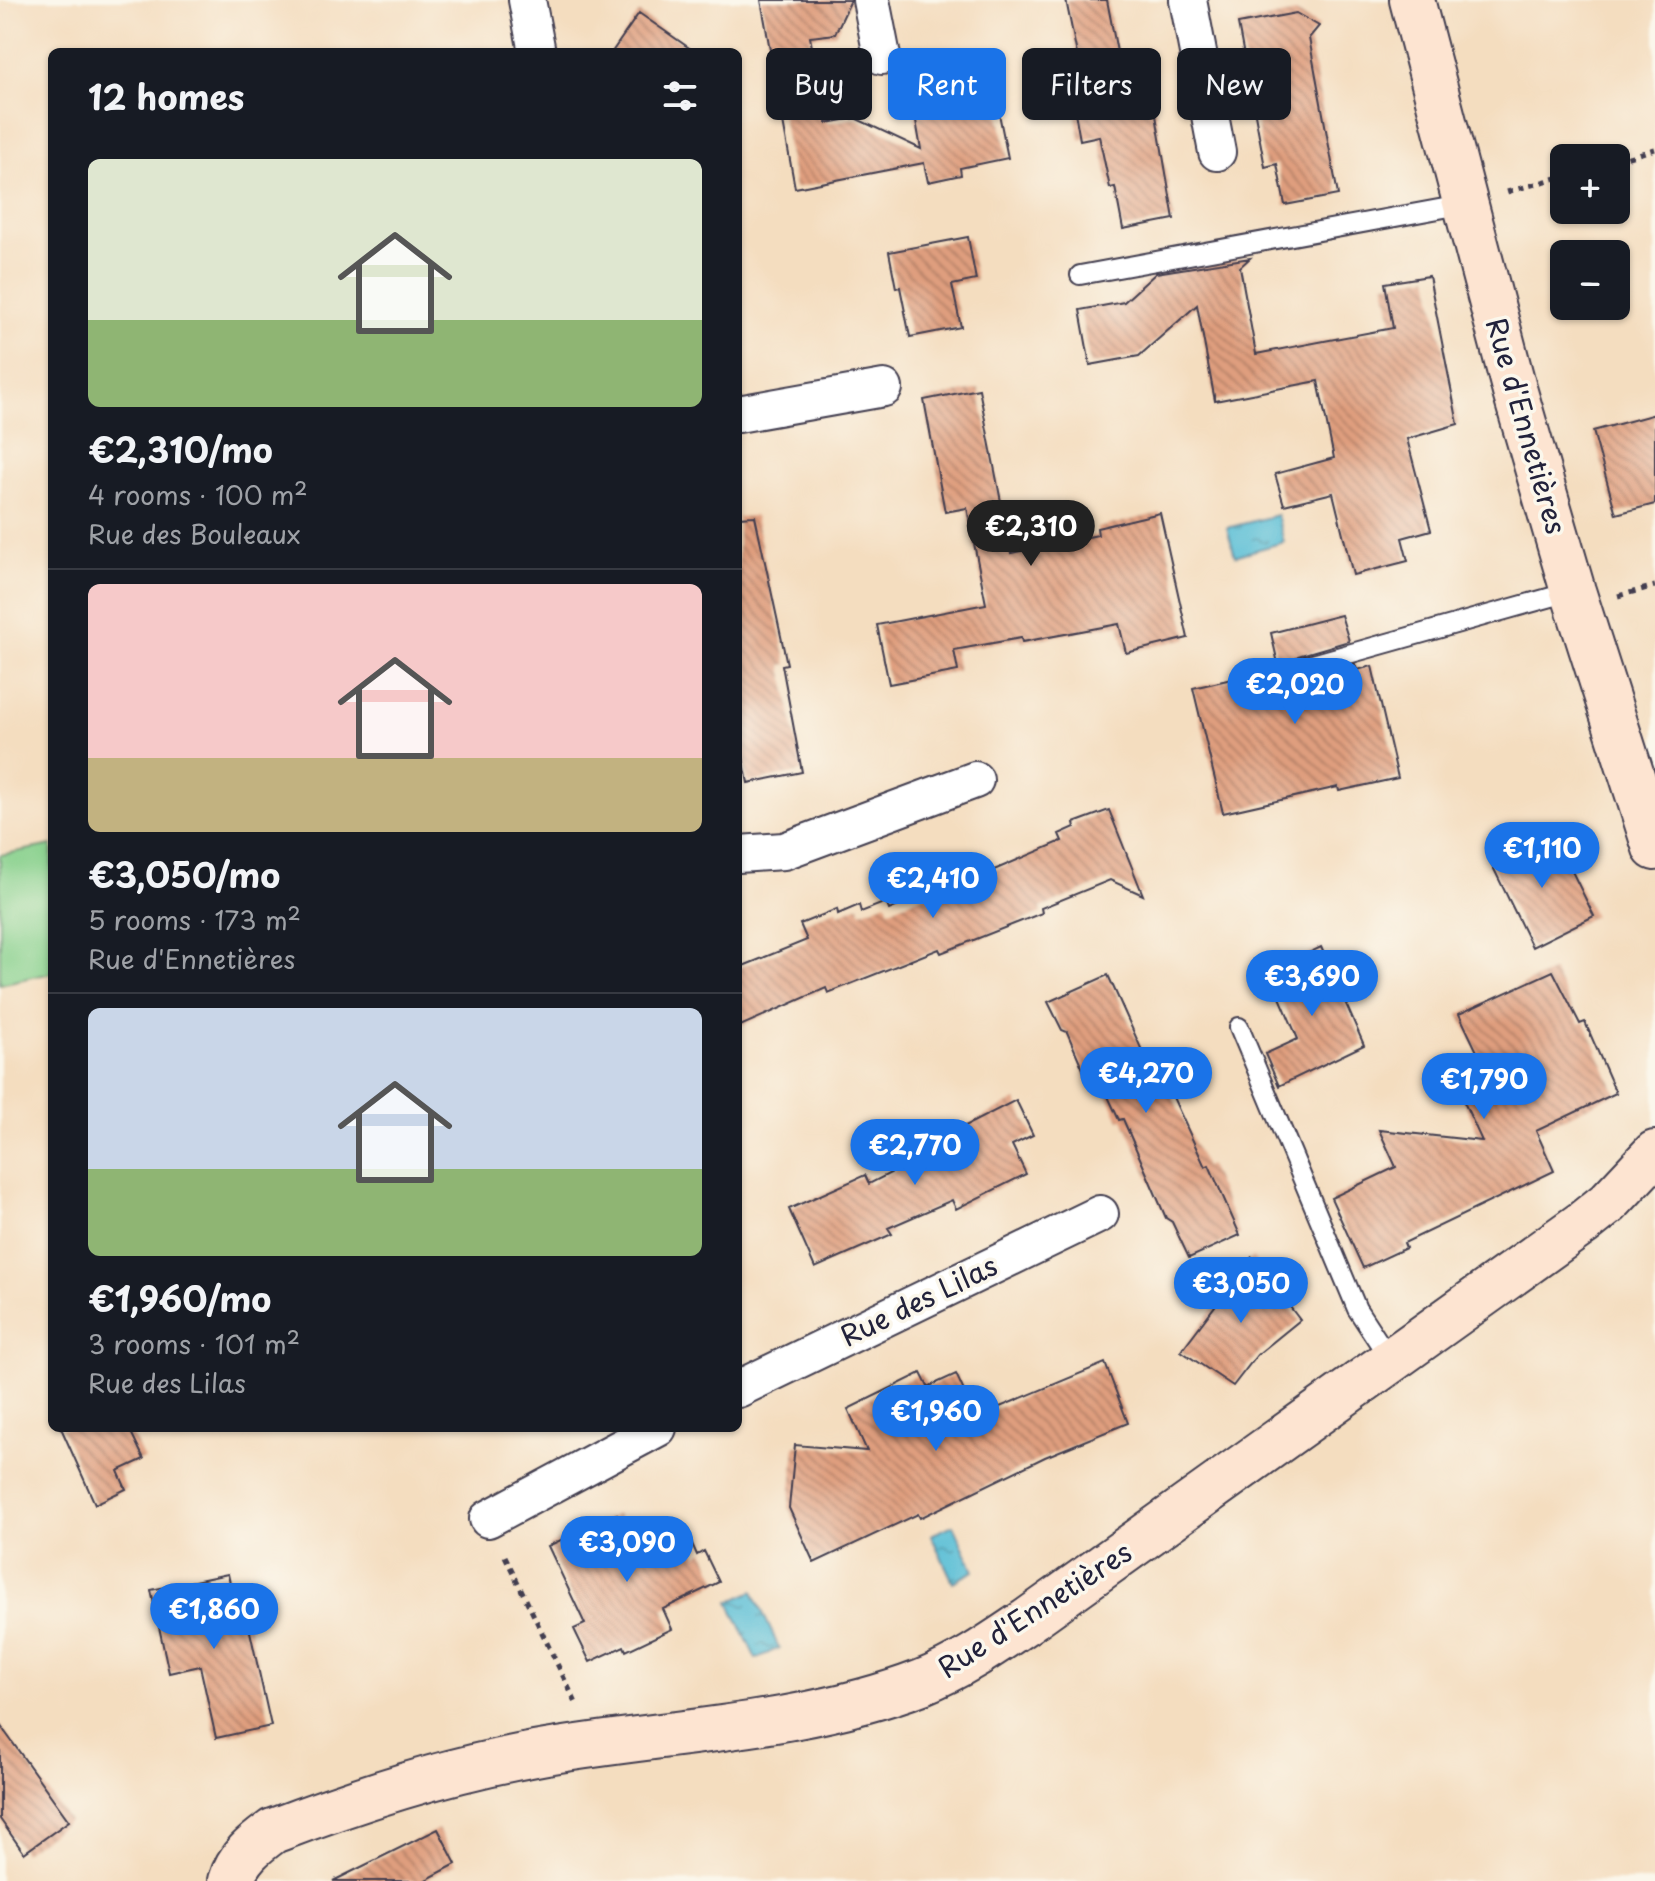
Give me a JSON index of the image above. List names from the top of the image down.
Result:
{
  "streets": {
    "street": ["Rue d'Ennetières", "Rue des Lilas"]
  },
  "page": {
    "chip": [
      "Buy",
      "Rent",
      "Filters",
      "New"
    ],
    "heading": "12 homes",
    "map_buttons": ["+", "−"],
    "list": [
      {
        "name": "€2,310/mo",
        "note": "4 rooms · 100 m² · Rue des Bouleaux"
      },
      {
        "name": "€3,050/mo",
        "note": "5 rooms · 173 m² · Rue d'Ennetières"
      },
      {
        "name": "€1,960/mo",
        "note": "3 rooms · 101 m² · Rue des Lilas"
      }
    ],
    "price": [
      "€2,310",
      "€2,020",
      "€1,110",
      "€2,410",
      "€3,690",
      "€4,270",
      "€1,790",
      "€2,770",
      "€3,050",
      "€1,960",
      "€3,090",
      "€1,860"
    ]
  }
}
